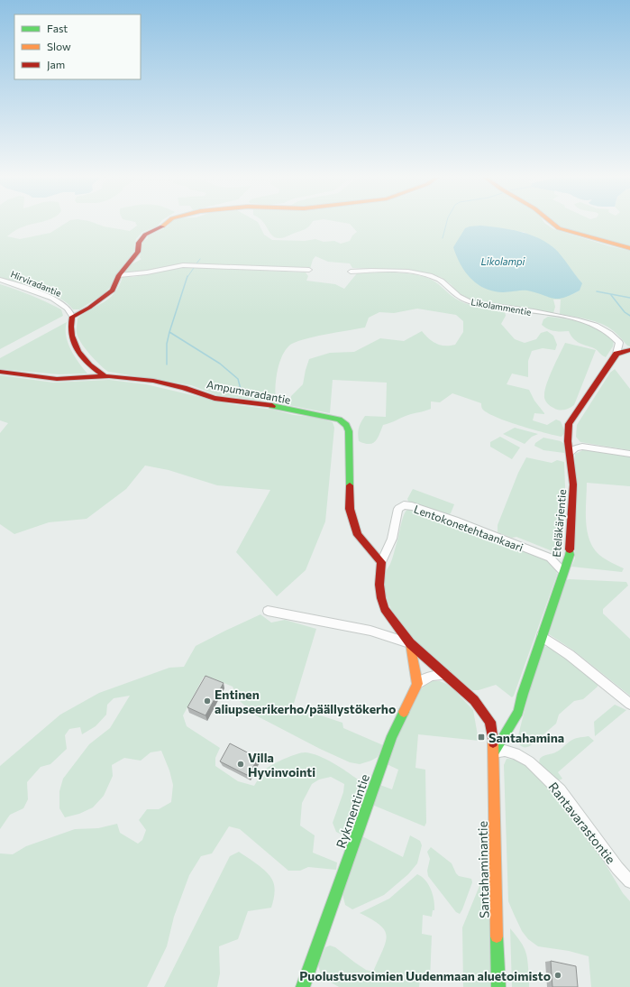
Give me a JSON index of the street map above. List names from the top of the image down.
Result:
{
  "streets": {
    "street": [
      "Hirviradantie",
      "Likolammentie",
      "Ampumaradantie",
      "Eteläkärjentie",
      "Lentokonetehtaankaari",
      "Rykmentintie",
      "Rantavarastontie",
      "Santahaminantie"
    ]
  },
  "crossings": [
    ["Likolammentie", "Eteläkärjentie"],
    ["Ampumaradantie", "Lentokonetehtaankaari"],
    ["Eteläkärjentie", "Lentokonetehtaankaari"],
    ["Eteläkärjentie", "Rantavarastontie"],
    ["Eteläkärjentie", "Santahaminantie"],
    ["Lentokonetehtaankaari", "Rantavarastontie"],
    ["Lentokonetehtaankaari", "Santahaminantie"],
    ["Rantavarastontie", "Santahaminantie"]
  ],
  "water": ["Likolampi"],
  "places": {
    "other": ["Entinen aliupseerikerho/päällystökerho", "Villa Hyvinvointi", "Puolustusvoimien Uudenmaan aluetoimisto"],
    "transit": ["Santahamina"]
  },
  "legend": ["Fast", "Slow", "Jam"]
}
